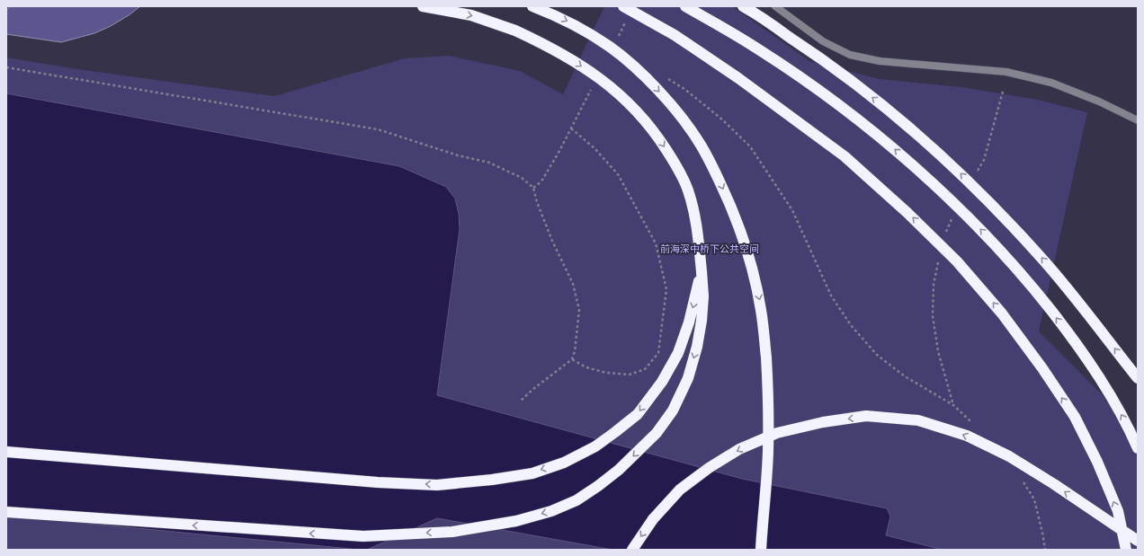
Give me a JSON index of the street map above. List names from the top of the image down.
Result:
{
  "parks": ["前海深中桥下公共空间"]
}
